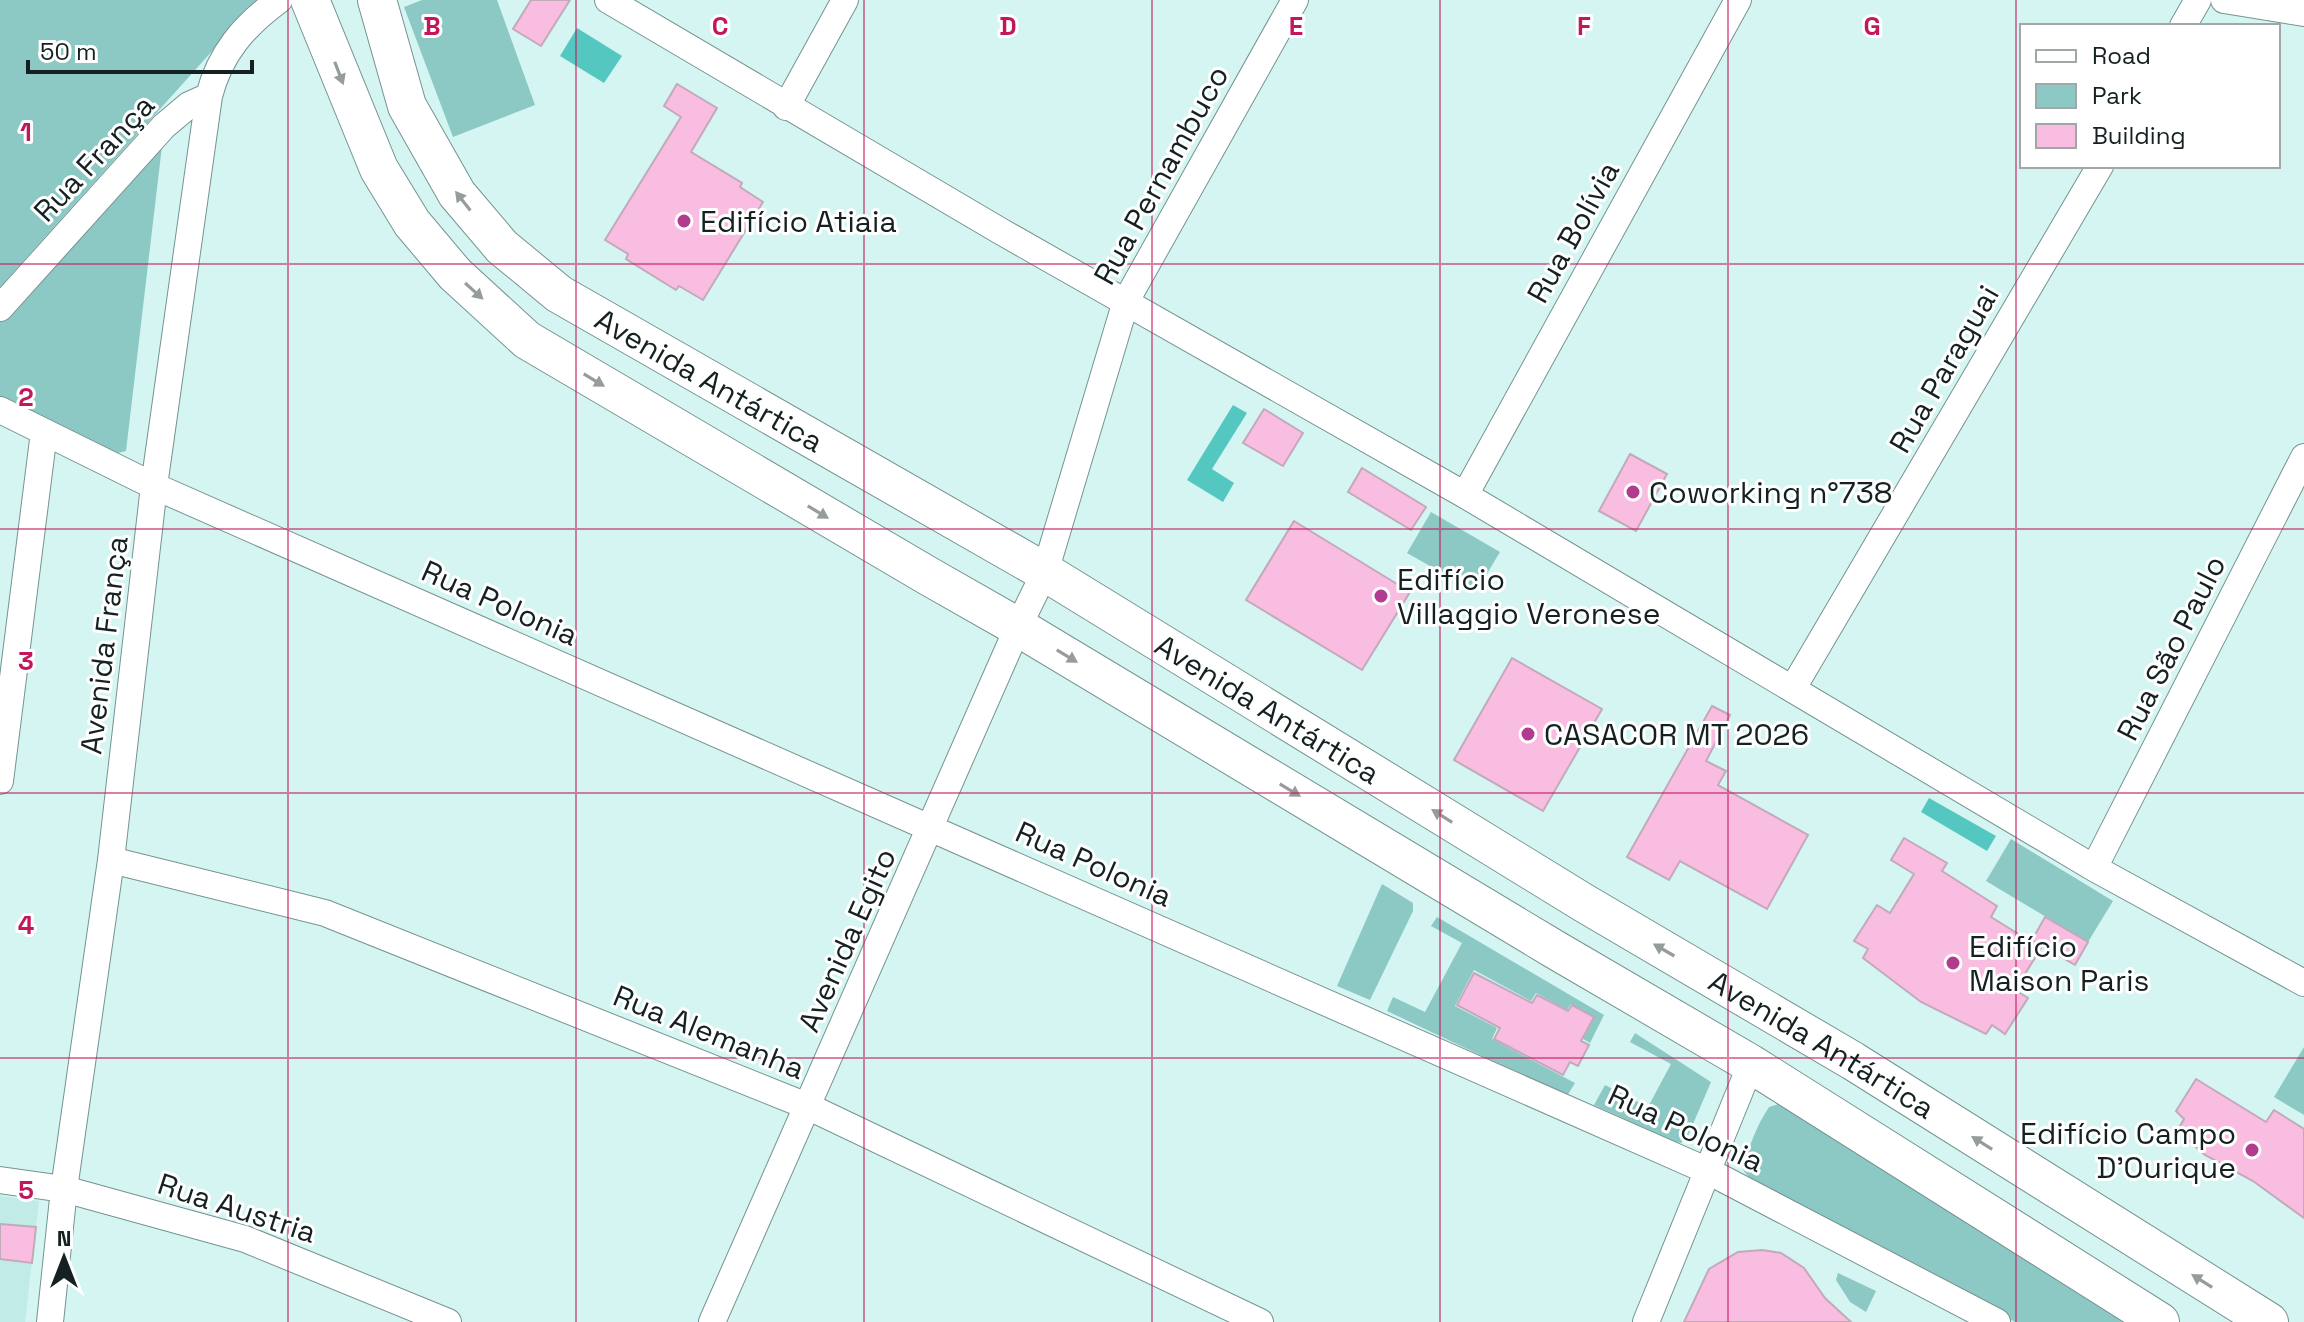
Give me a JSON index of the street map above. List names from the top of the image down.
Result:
{
  "streets": {
    "main road": ["Avenida Antártica"],
    "street": [
      "Rua França",
      "Rua Pernambuco",
      "Rua Bolívia",
      "Rua Paraguai",
      "Rua Polonia",
      "Avenida França",
      "Rua São Paulo",
      "Avenida Egito",
      "Rua Alemanha",
      "Rua Austria"
    ]
  },
  "crossings": [
    ["Rua França", "Avenida França"],
    ["Rua Pernambuco", "Avenida Antártica"],
    ["Rua Pernambuco", "Avenida Egito"],
    ["Avenida Antártica", "Avenida Egito"],
    ["Rua Polonia", "Avenida França"],
    ["Rua Polonia", "Avenida Egito"],
    ["Avenida França", "Rua Alemanha"],
    ["Avenida França", "Rua Austria"],
    ["Avenida Egito", "Rua Alemanha"]
  ],
  "places": [
    "Edifício Atiaia",
    "Coworking n°738",
    "Edifício Villaggio Veronese",
    "CASACOR MT 2026",
    "Edifício Maison Paris",
    "Edifício Campo D'Ourique"
  ],
  "legend": ["Road", "Park", "Building"],
  "scale_bar": "50 m",
  "north": "top",
  "grid": {
    "columns": [
      "B",
      "C",
      "D",
      "E",
      "F",
      "G"
    ],
    "rows": [
      "1",
      "2",
      "3",
      "4",
      "5"
    ]
  }
}
